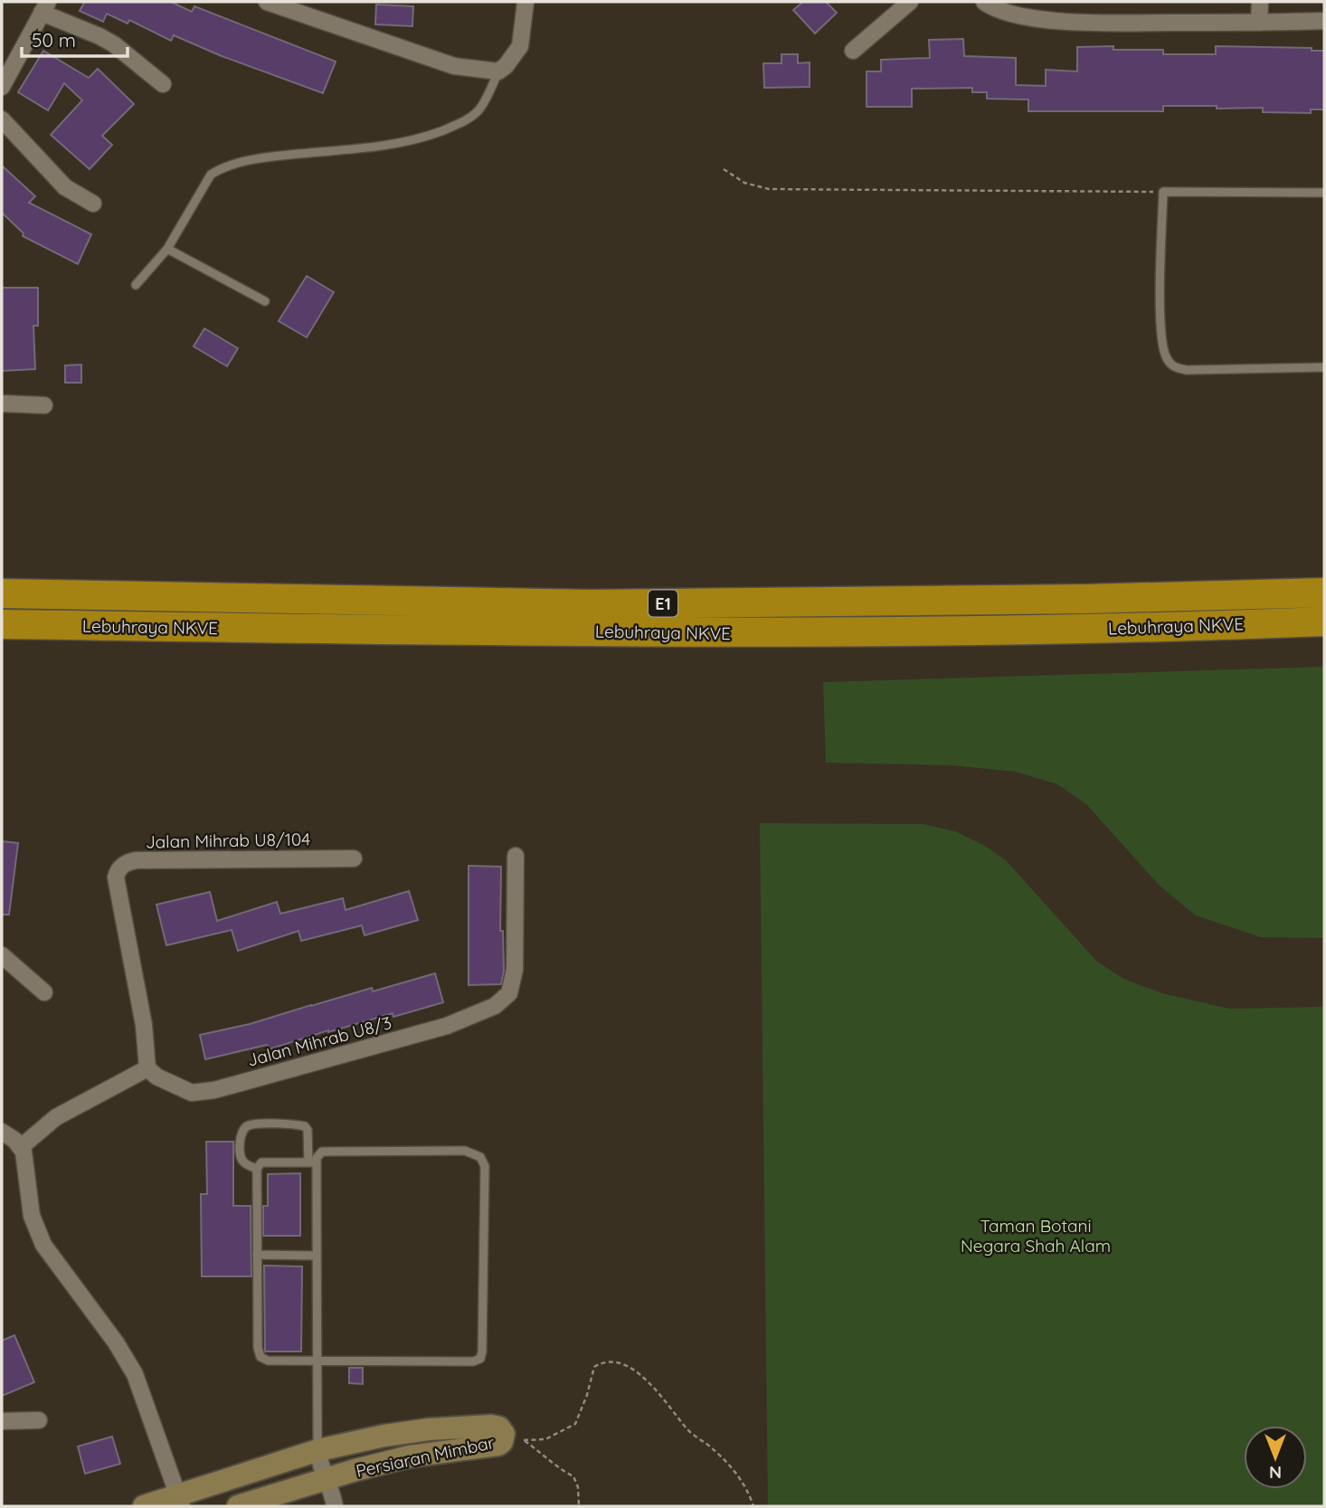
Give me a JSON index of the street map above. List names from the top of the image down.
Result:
{
  "streets": {
    "highway": ["E1", "Lebuhraya NKVE"],
    "street": ["Jalan Mihrab U8/104", "Jalan Mihrab U8/3", "Persiaran Mimbar"]
  },
  "crossings": [
    ["Jalan Mihrab U8/104", "Jalan Mihrab U8/3"]
  ],
  "parks": ["Taman Botani Negara Shah Alam"],
  "scale_bar": "50 m",
  "north": "bottom"
}
